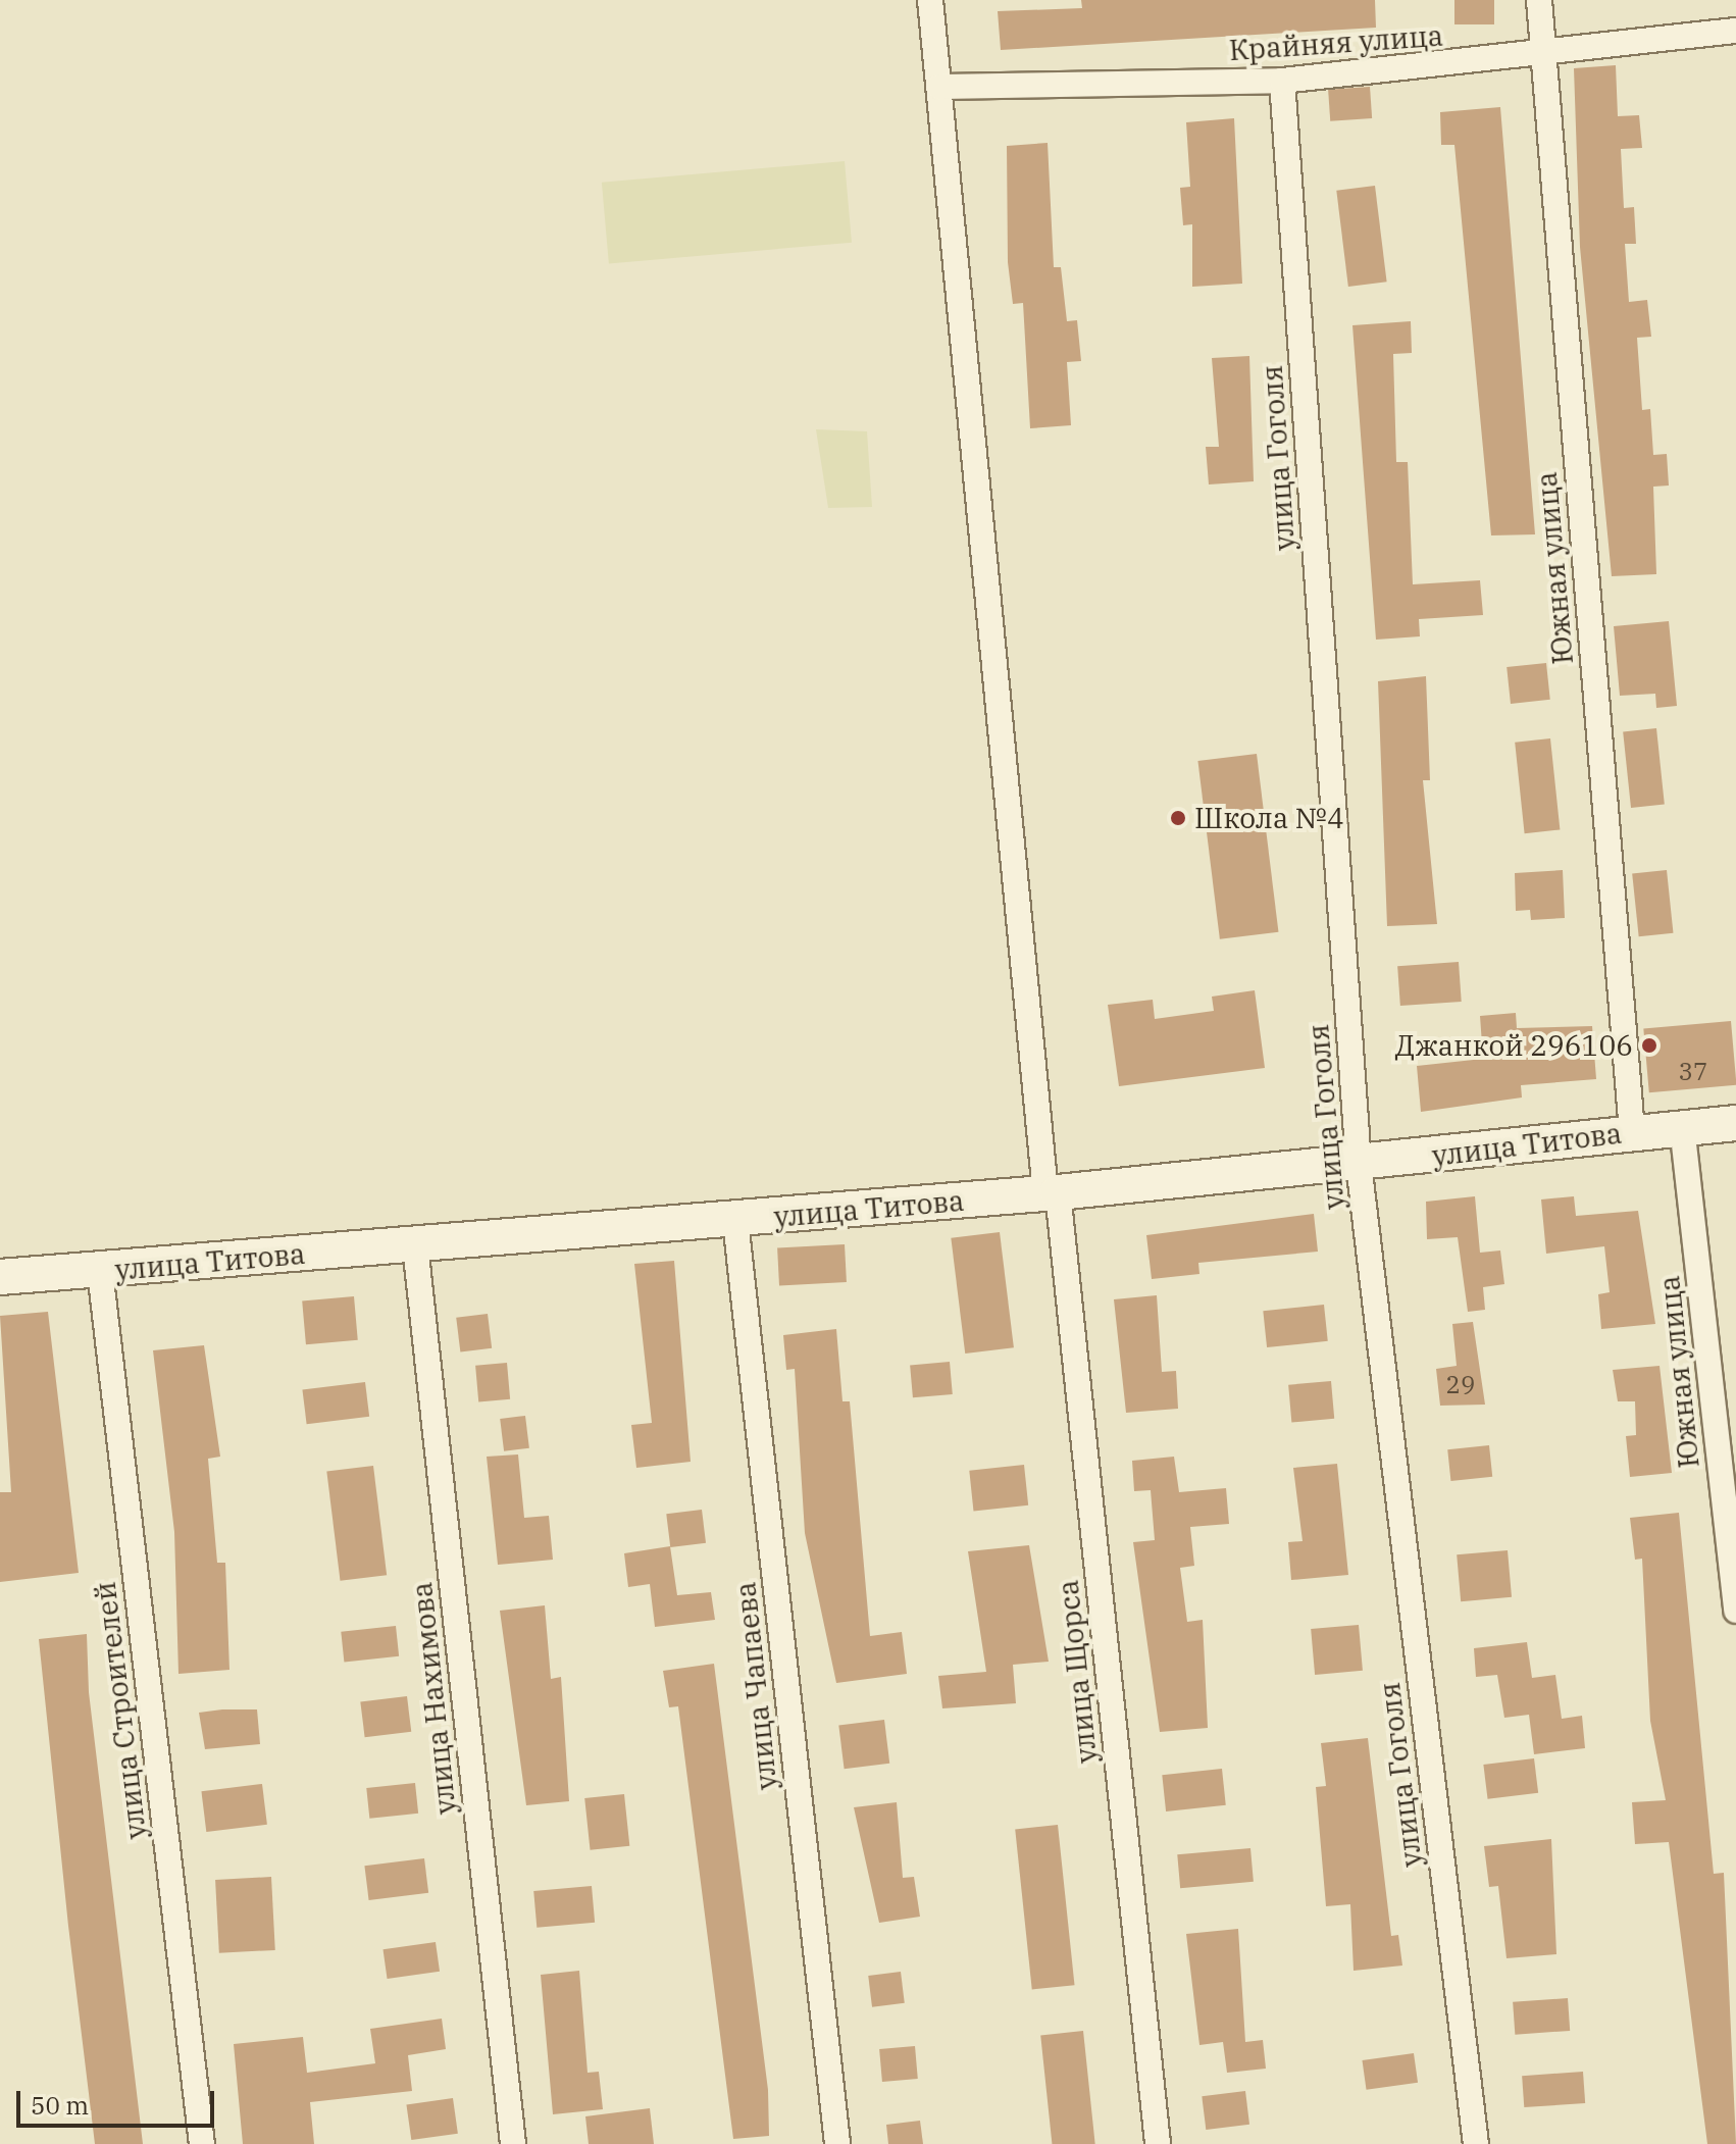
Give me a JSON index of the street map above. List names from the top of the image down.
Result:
{
  "streets": {
    "main road": ["улица Титова"],
    "street": [
      "Крайняя улица",
      "улица Гоголя",
      "Южная улица",
      "улица Щорса",
      "улица Чапаева",
      "улица Нахимова",
      "улица Строителей"
    ]
  },
  "crossings": [
    ["Крайняя улица", "улица Гоголя"],
    ["Крайняя улица", "Южная улица"],
    ["Крайняя улица", "улица Щорса"],
    ["улица Гоголя", "улица Титова"],
    ["Южная улица", "улица Титова"],
    ["улица Титова", "улица Щорса"],
    ["улица Титова", "улица Чапаева"],
    ["улица Титова", "улица Нахимова"],
    ["улица Титова", "улица Строителей"]
  ],
  "places": ["Школа №4", "Джанкой 296106"],
  "house_numbers": ["37", "29"],
  "scale_bar": "50 m"
}
